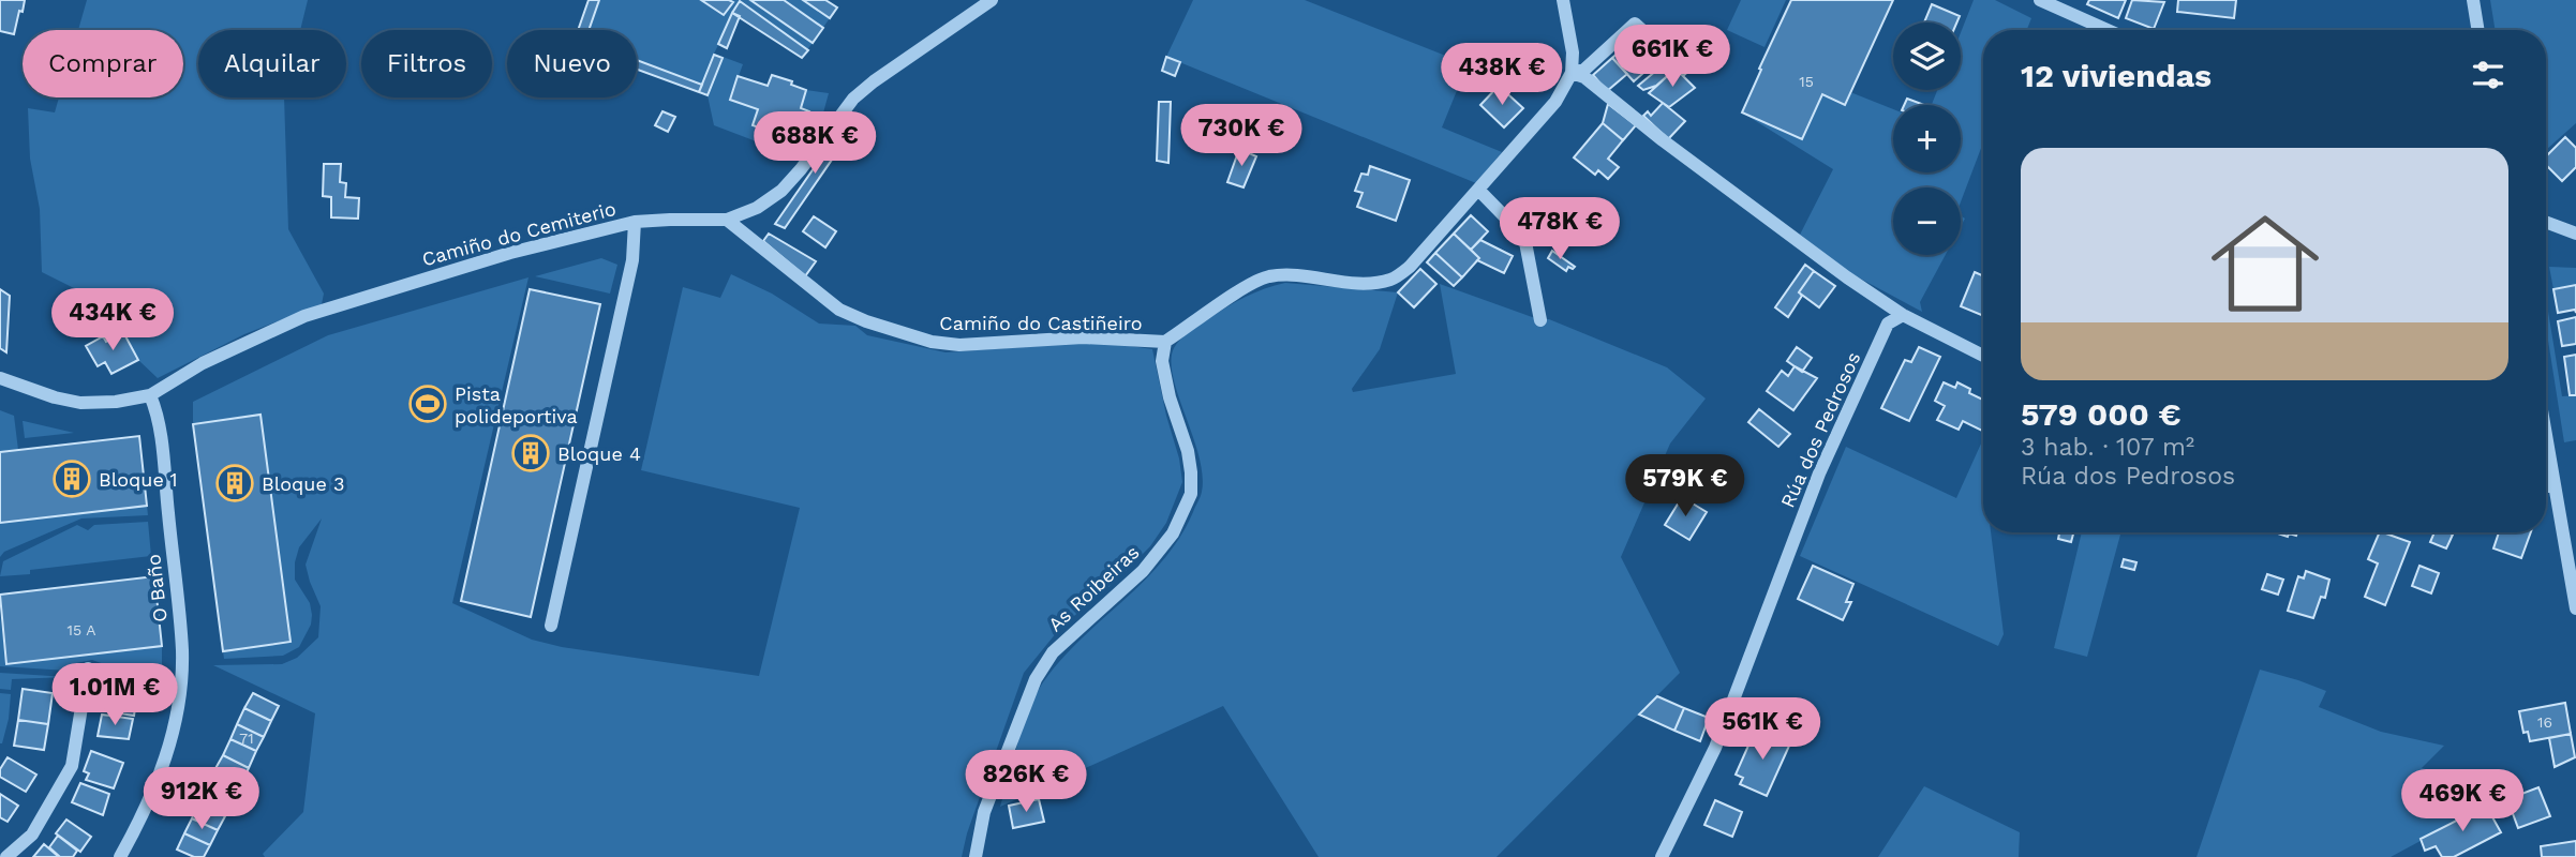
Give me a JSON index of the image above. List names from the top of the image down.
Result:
{
  "streets": {
    "street": [
      "Camiño do Cemiterio",
      "Camiño do Castiñeiro",
      "Rúa dos Pedrosos",
      "O Baño",
      "As Roibeiras"
    ]
  },
  "crossings": [
    ["Camiño do Cemiterio", "Camiño do Castiñeiro"],
    ["Camiño do Cemiterio", "O Baño"],
    ["Camiño do Castiñeiro", "As Roibeiras"]
  ],
  "places": {
    "sports": ["Pista polideportiva"],
    "building": ["Bloque 4", "Bloque 1", "Bloque 3"]
  },
  "house_numbers": [
    "15",
    "15 A",
    "16",
    "71"
  ],
  "page": {
    "map_buttons": ["+", "−"],
    "price": [
      "661K €",
      "438K €",
      "730K €",
      "688K €",
      "478K €",
      "434K €",
      "579K €",
      "1.01M €",
      "561K €",
      "826K €",
      "912K €",
      "469K €"
    ],
    "chip": [
      "Comprar",
      "Alquilar",
      "Filtros",
      "Nuevo"
    ],
    "heading": "12 viviendas",
    "list": [
      {
        "name": "579 000 €",
        "note": "3 hab. · 107 m² · Rúa dos Pedrosos"
      }
    ]
  }
}
